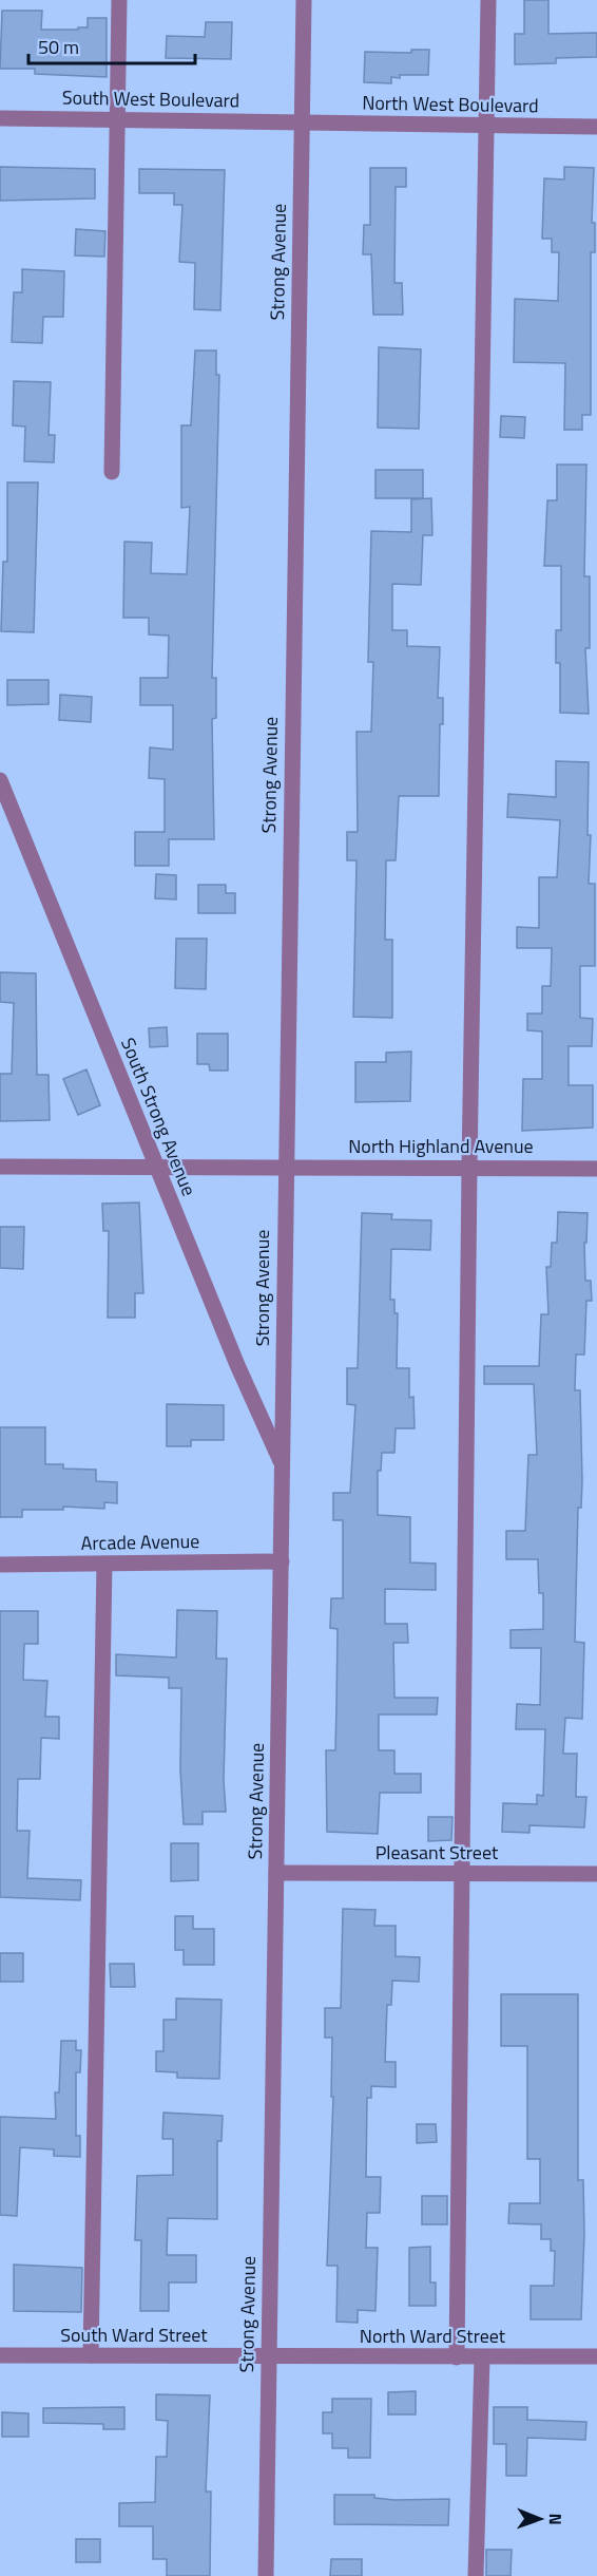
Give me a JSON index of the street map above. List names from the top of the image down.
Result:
{
  "streets": {
    "street": [
      "South West Boulevard",
      "North West Boulevard",
      "Strong Avenue",
      "South Strong Avenue",
      "North Highland Avenue",
      "Arcade Avenue",
      "Pleasant Street",
      "South Ward Street",
      "North Ward Street"
    ]
  },
  "crossings": [
    ["South West Boulevard", "North West Boulevard"],
    ["South West Boulevard", "Strong Avenue"],
    ["North West Boulevard", "Strong Avenue"],
    ["Strong Avenue", "South Strong Avenue"],
    ["Strong Avenue", "North Highland Avenue"],
    ["Strong Avenue", "Arcade Avenue"],
    ["Strong Avenue", "Pleasant Street"],
    ["Strong Avenue", "South Ward Street"],
    ["Strong Avenue", "North Ward Street"],
    ["South Strong Avenue", "North Highland Avenue"],
    ["South Ward Street", "North Ward Street"]
  ],
  "scale_bar": "50 m",
  "north": "right"
}
